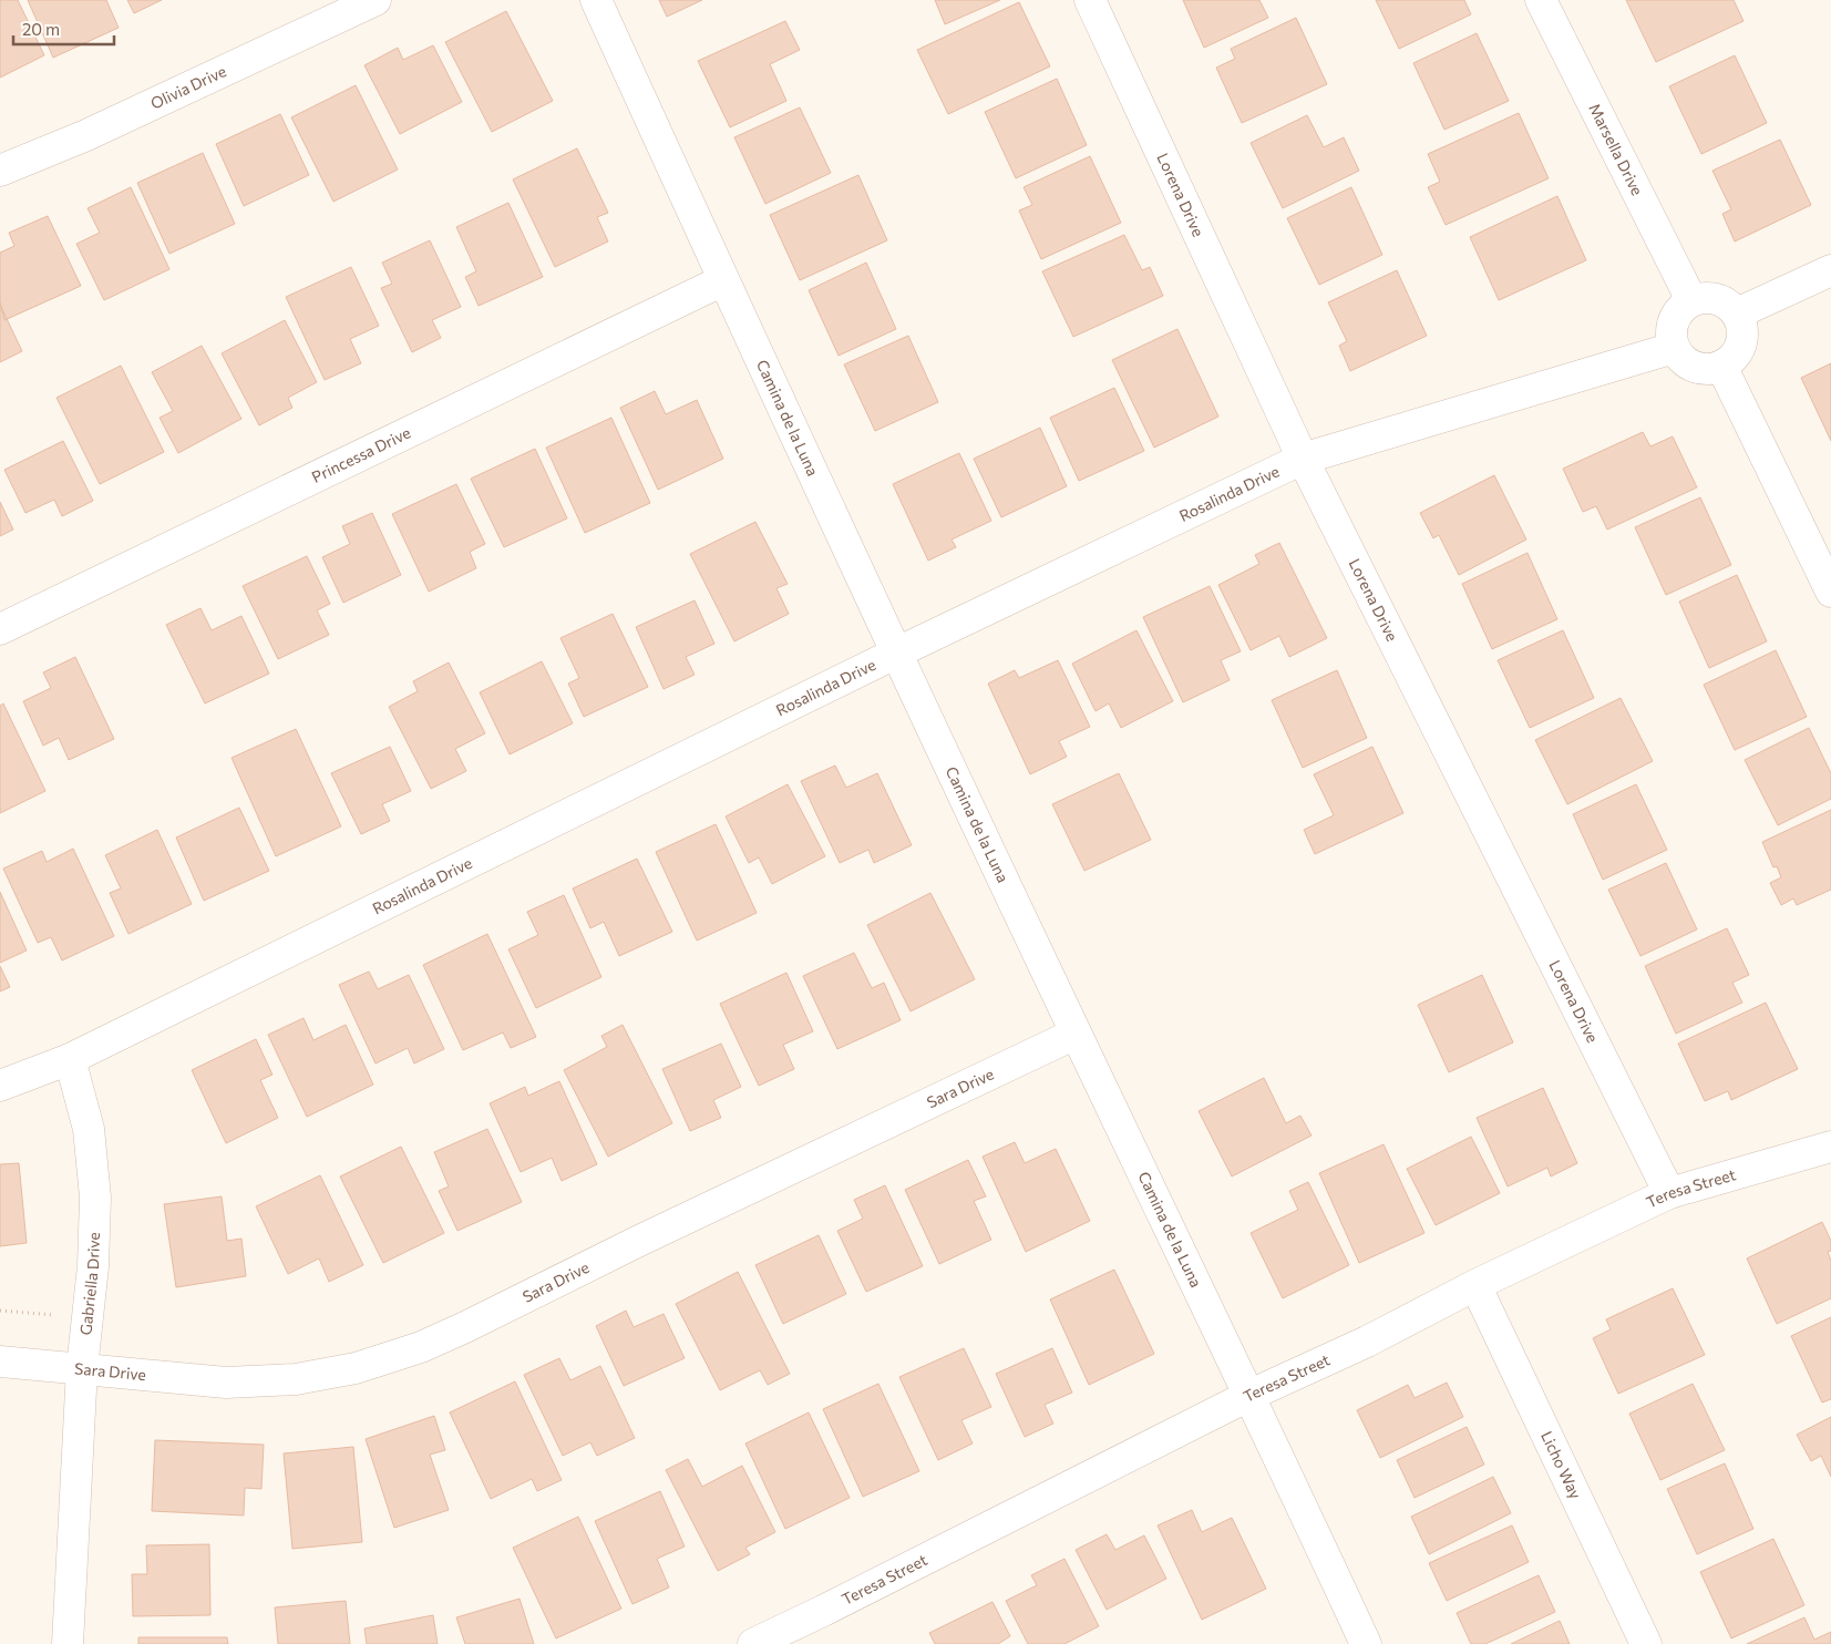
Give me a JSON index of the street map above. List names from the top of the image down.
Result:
{
  "streets": {
    "street": [
      "Olivia Drive",
      "Marsella Drive",
      "Lorena Drive",
      "Camina de la Luna",
      "Princessa Drive",
      "Rosalinda Drive",
      "Sara Drive",
      "Teresa Street",
      "Gabriella Drive",
      "Licho Way"
    ]
  },
  "crossings": [
    ["Marsella Drive", "Rosalinda Drive"],
    ["Lorena Drive", "Rosalinda Drive"],
    ["Lorena Drive", "Teresa Street"],
    ["Camina de la Luna", "Princessa Drive"],
    ["Camina de la Luna", "Rosalinda Drive"],
    ["Camina de la Luna", "Sara Drive"],
    ["Camina de la Luna", "Teresa Street"],
    ["Rosalinda Drive", "Gabriella Drive"],
    ["Sara Drive", "Gabriella Drive"],
    ["Teresa Street", "Licho Way"]
  ],
  "scale_bar": "20 m"
}
